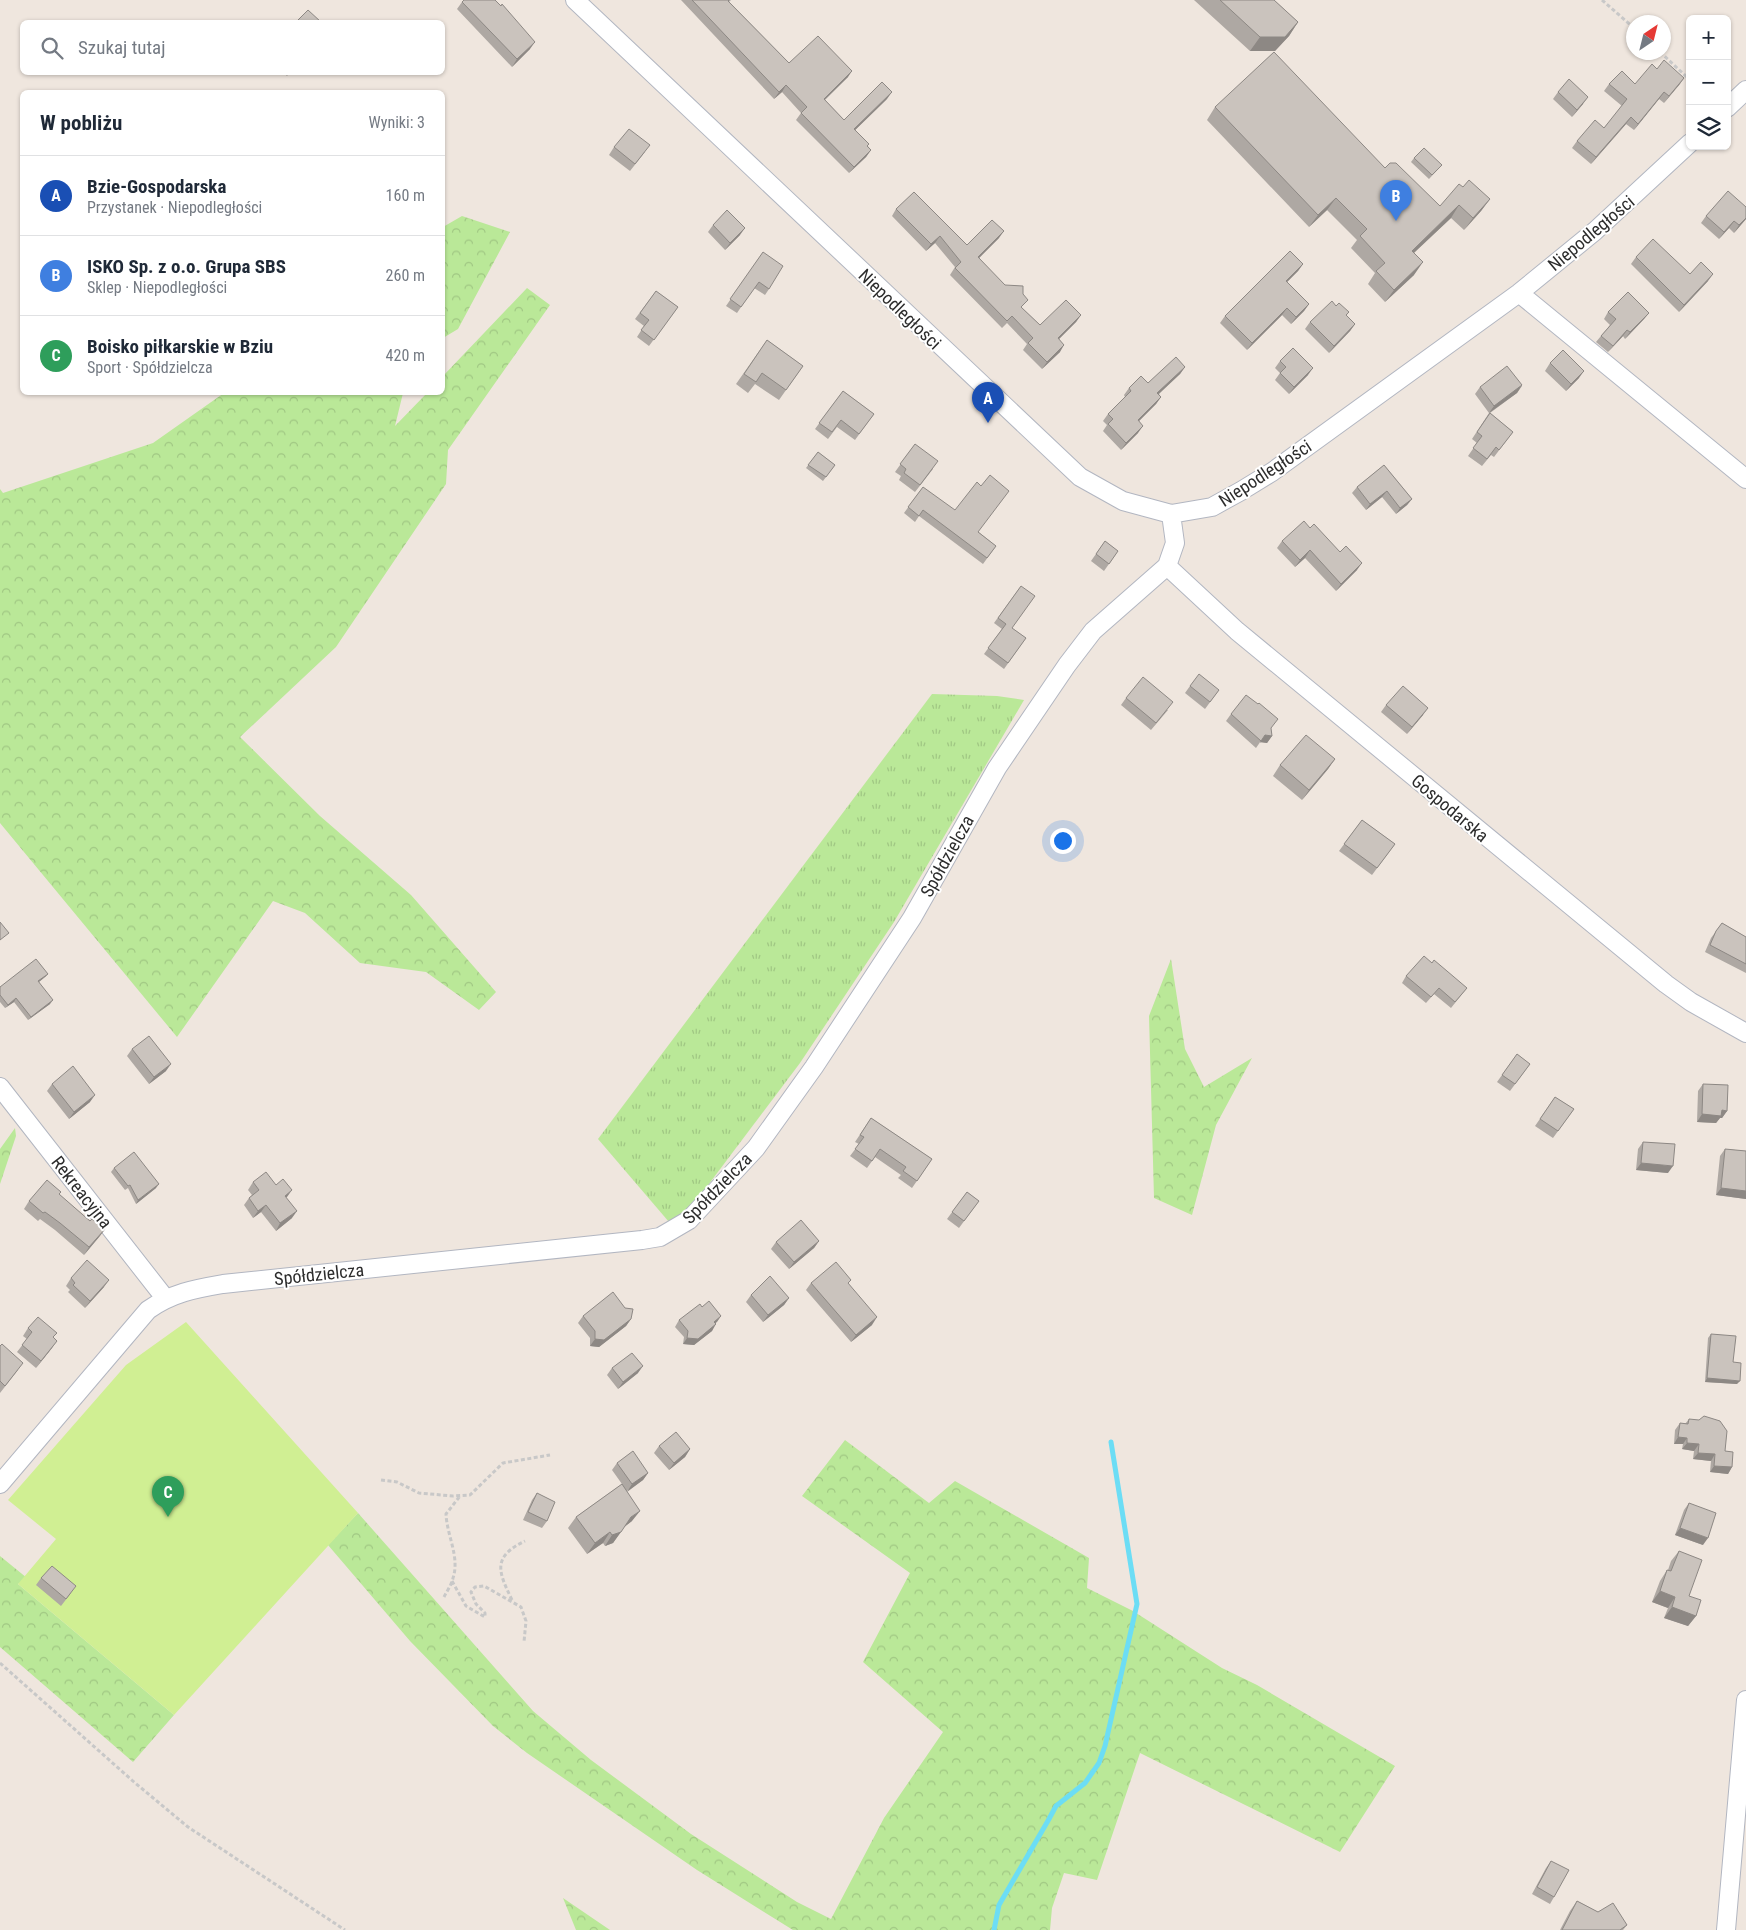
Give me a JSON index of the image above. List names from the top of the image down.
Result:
{
  "streets": {
    "street": [
      "Niepodległości",
      "Gospodarska",
      "Spółdzielcza",
      "Rekreacyjna"
    ]
  },
  "crossings": [
    ["Niepodległości", "Spółdzielcza"],
    ["Gospodarska", "Spółdzielcza"],
    ["Spółdzielcza", "Rekreacyjna"]
  ],
  "north": "top right",
  "page": {
    "map_buttons": ["+", "−"],
    "search": "Szukaj tutaj",
    "heading": ["W pobliżu", "Wyniki: 3"],
    "list": [
      {
        "mark": "A",
        "name": "Bzie-Gospodarska",
        "note": "Przystanek · Niepodległości",
        "value": "160 m"
      },
      {
        "mark": "B",
        "name": "ISKO Sp. z o.o. Grupa SBS",
        "note": "Sklep · Niepodległości",
        "value": "260 m"
      },
      {
        "mark": "C",
        "name": "Boisko piłkarskie w Bziu",
        "note": "Sport · Spółdzielcza",
        "value": "420 m"
      }
    ],
    "pins": ["B", "A", "C"]
  }
}
